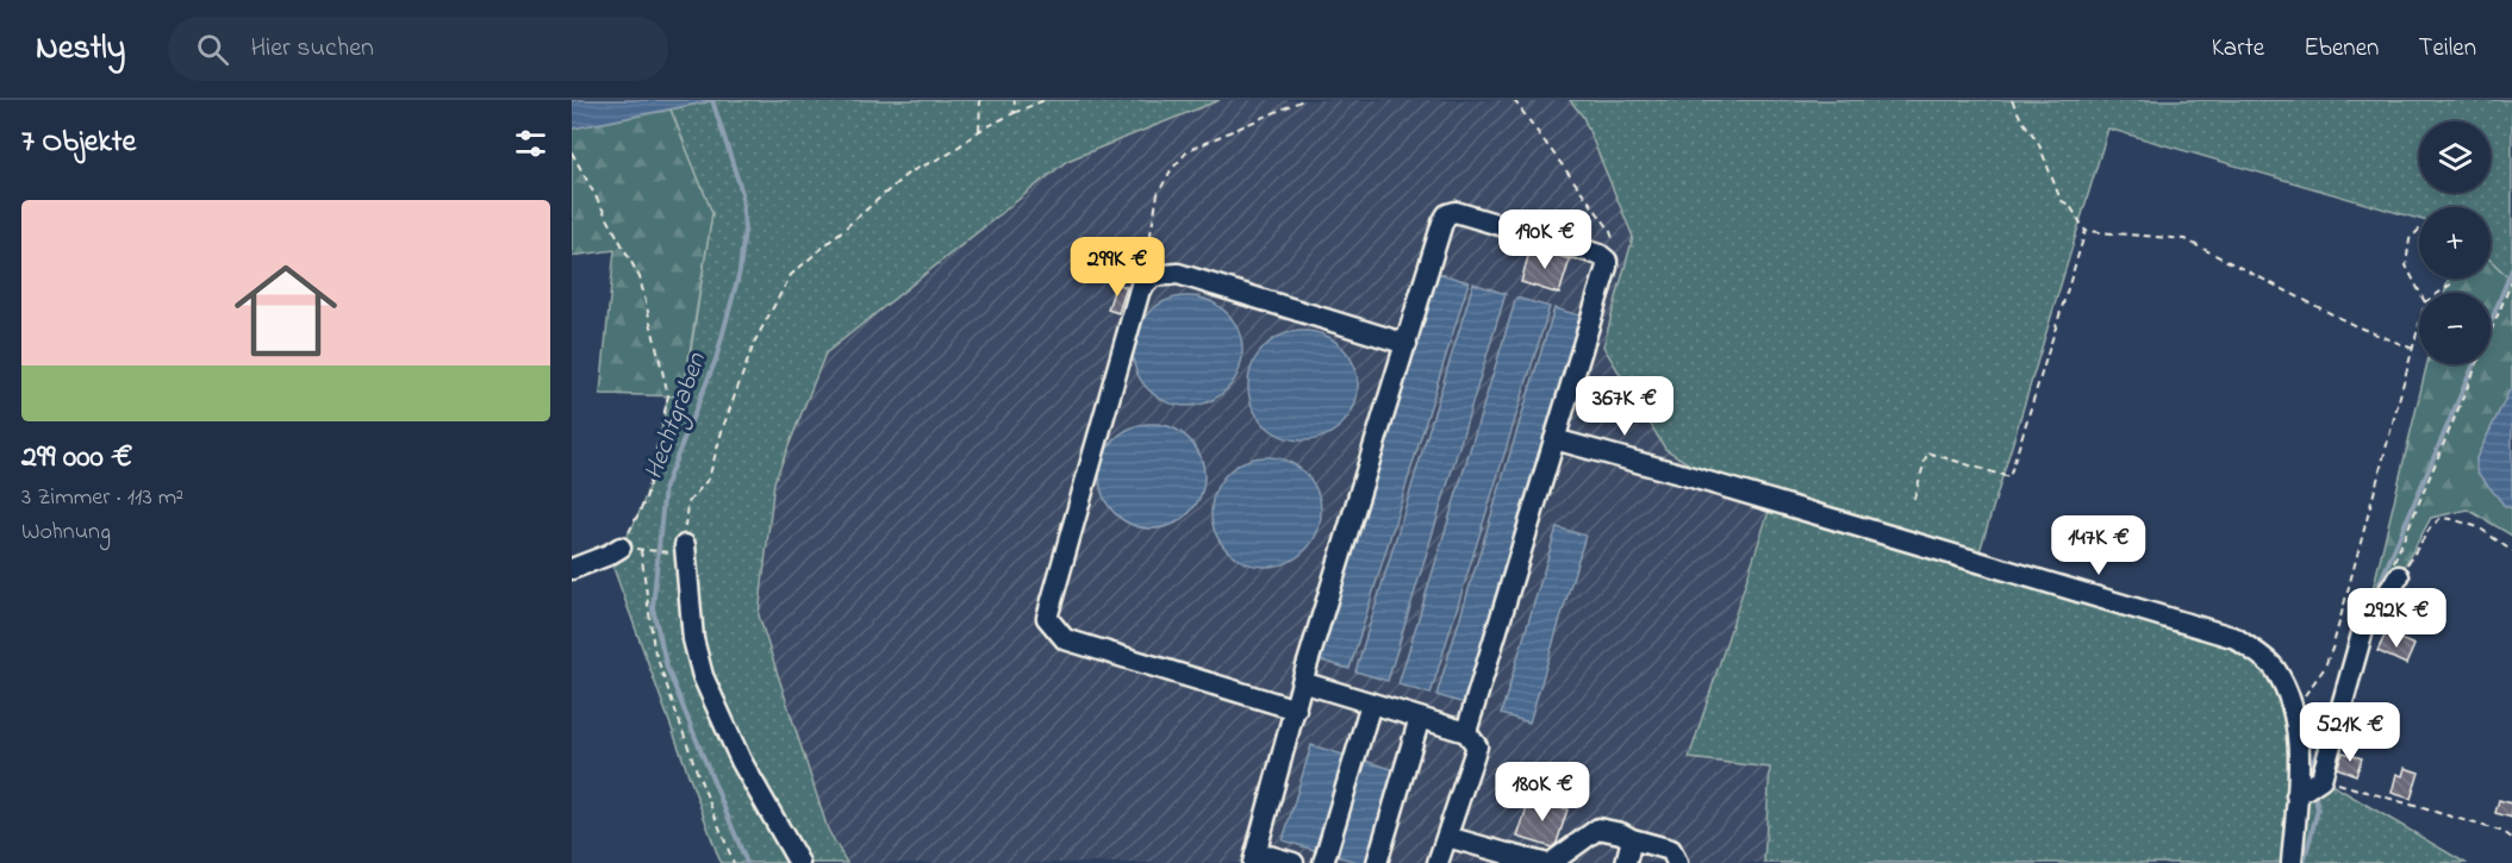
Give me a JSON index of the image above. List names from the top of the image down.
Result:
{
  "water": ["Hechtgraben"],
  "page": {
    "header": "Nestly",
    "search": "Hier suchen",
    "nav": ["Karte", "Ebenen", "Teilen"],
    "heading": "7 Objekte",
    "map_buttons": ["+", "−"],
    "list": [
      {
        "name": "299 000 €",
        "note": "3 Zimmer · 113 m² · Wohnung"
      }
    ],
    "price": [
      "190K €",
      "299K €",
      "367K €",
      "147K €",
      "292K €",
      "521K €",
      "180K €"
    ]
  }
}
